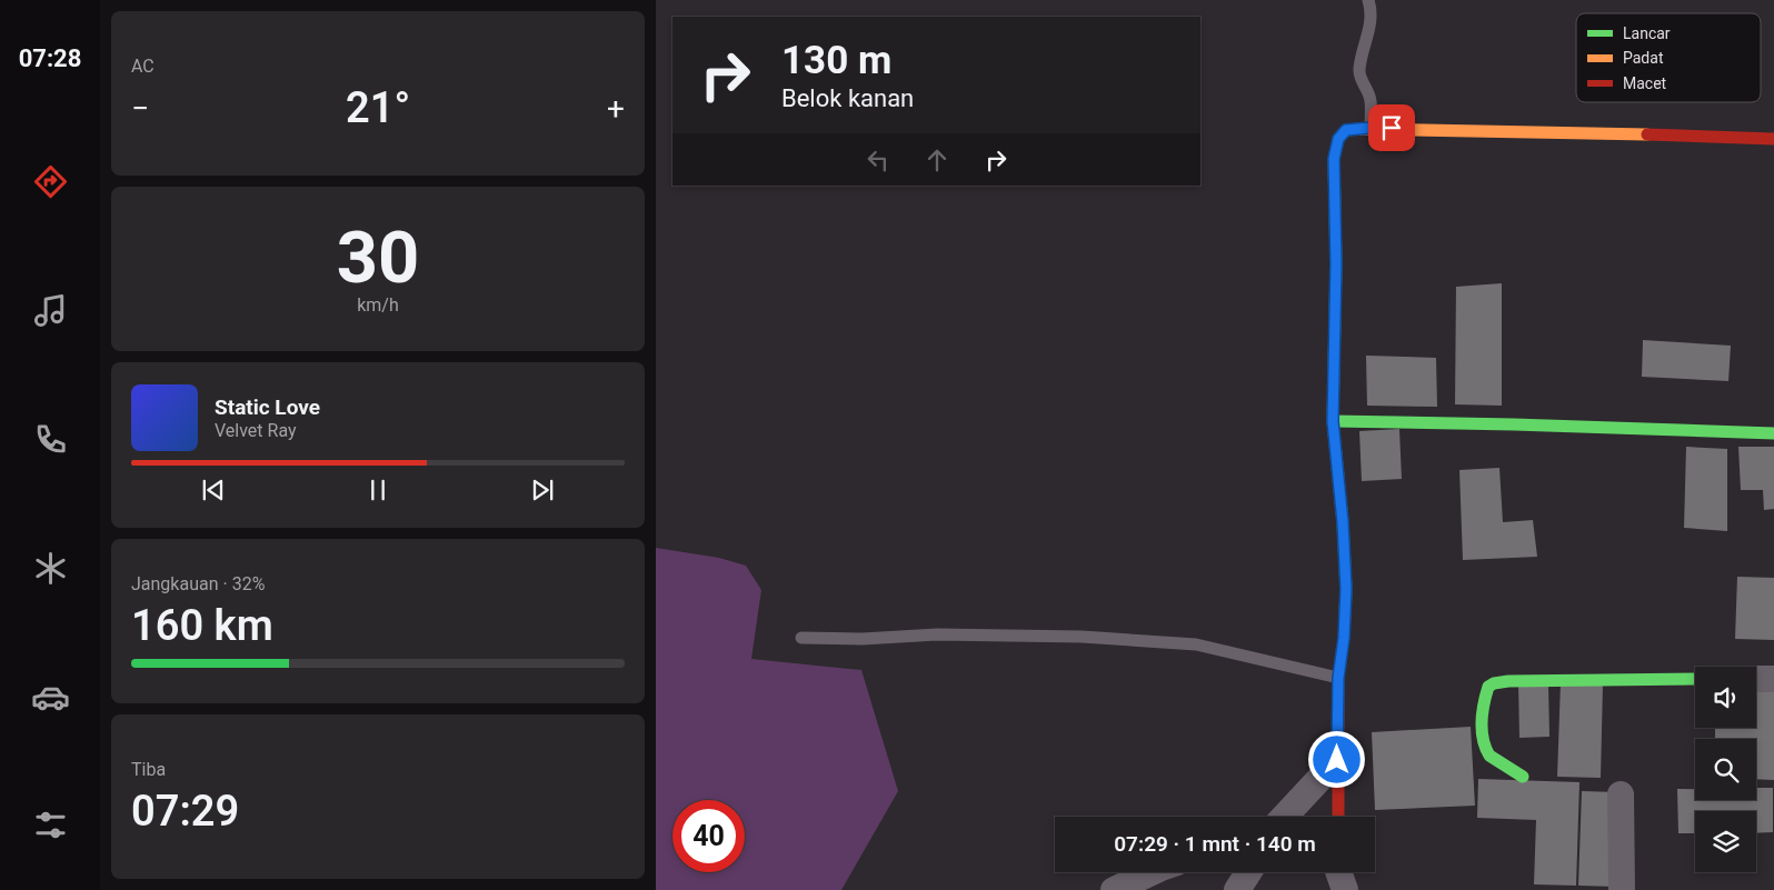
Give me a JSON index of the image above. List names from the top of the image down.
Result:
{
  "legend": ["Lancar", "Padat", "Macet"],
  "page": {
    "tabs": "07:28",
    "tile": [
      "AC",
      ["30", "km/h"],
      ["Jangkauan · 32%", "160 km"],
      ["Tiba", "07:29"]
    ],
    "turn": ["130 m", "Belok kanan"],
    "heat": ["−", "21°", "+"],
    "song": ["Static Love", "Velvet Ray"],
    "limit": "40",
    "trip": "07:29 · 1 mnt · 140 m"
  }
}
